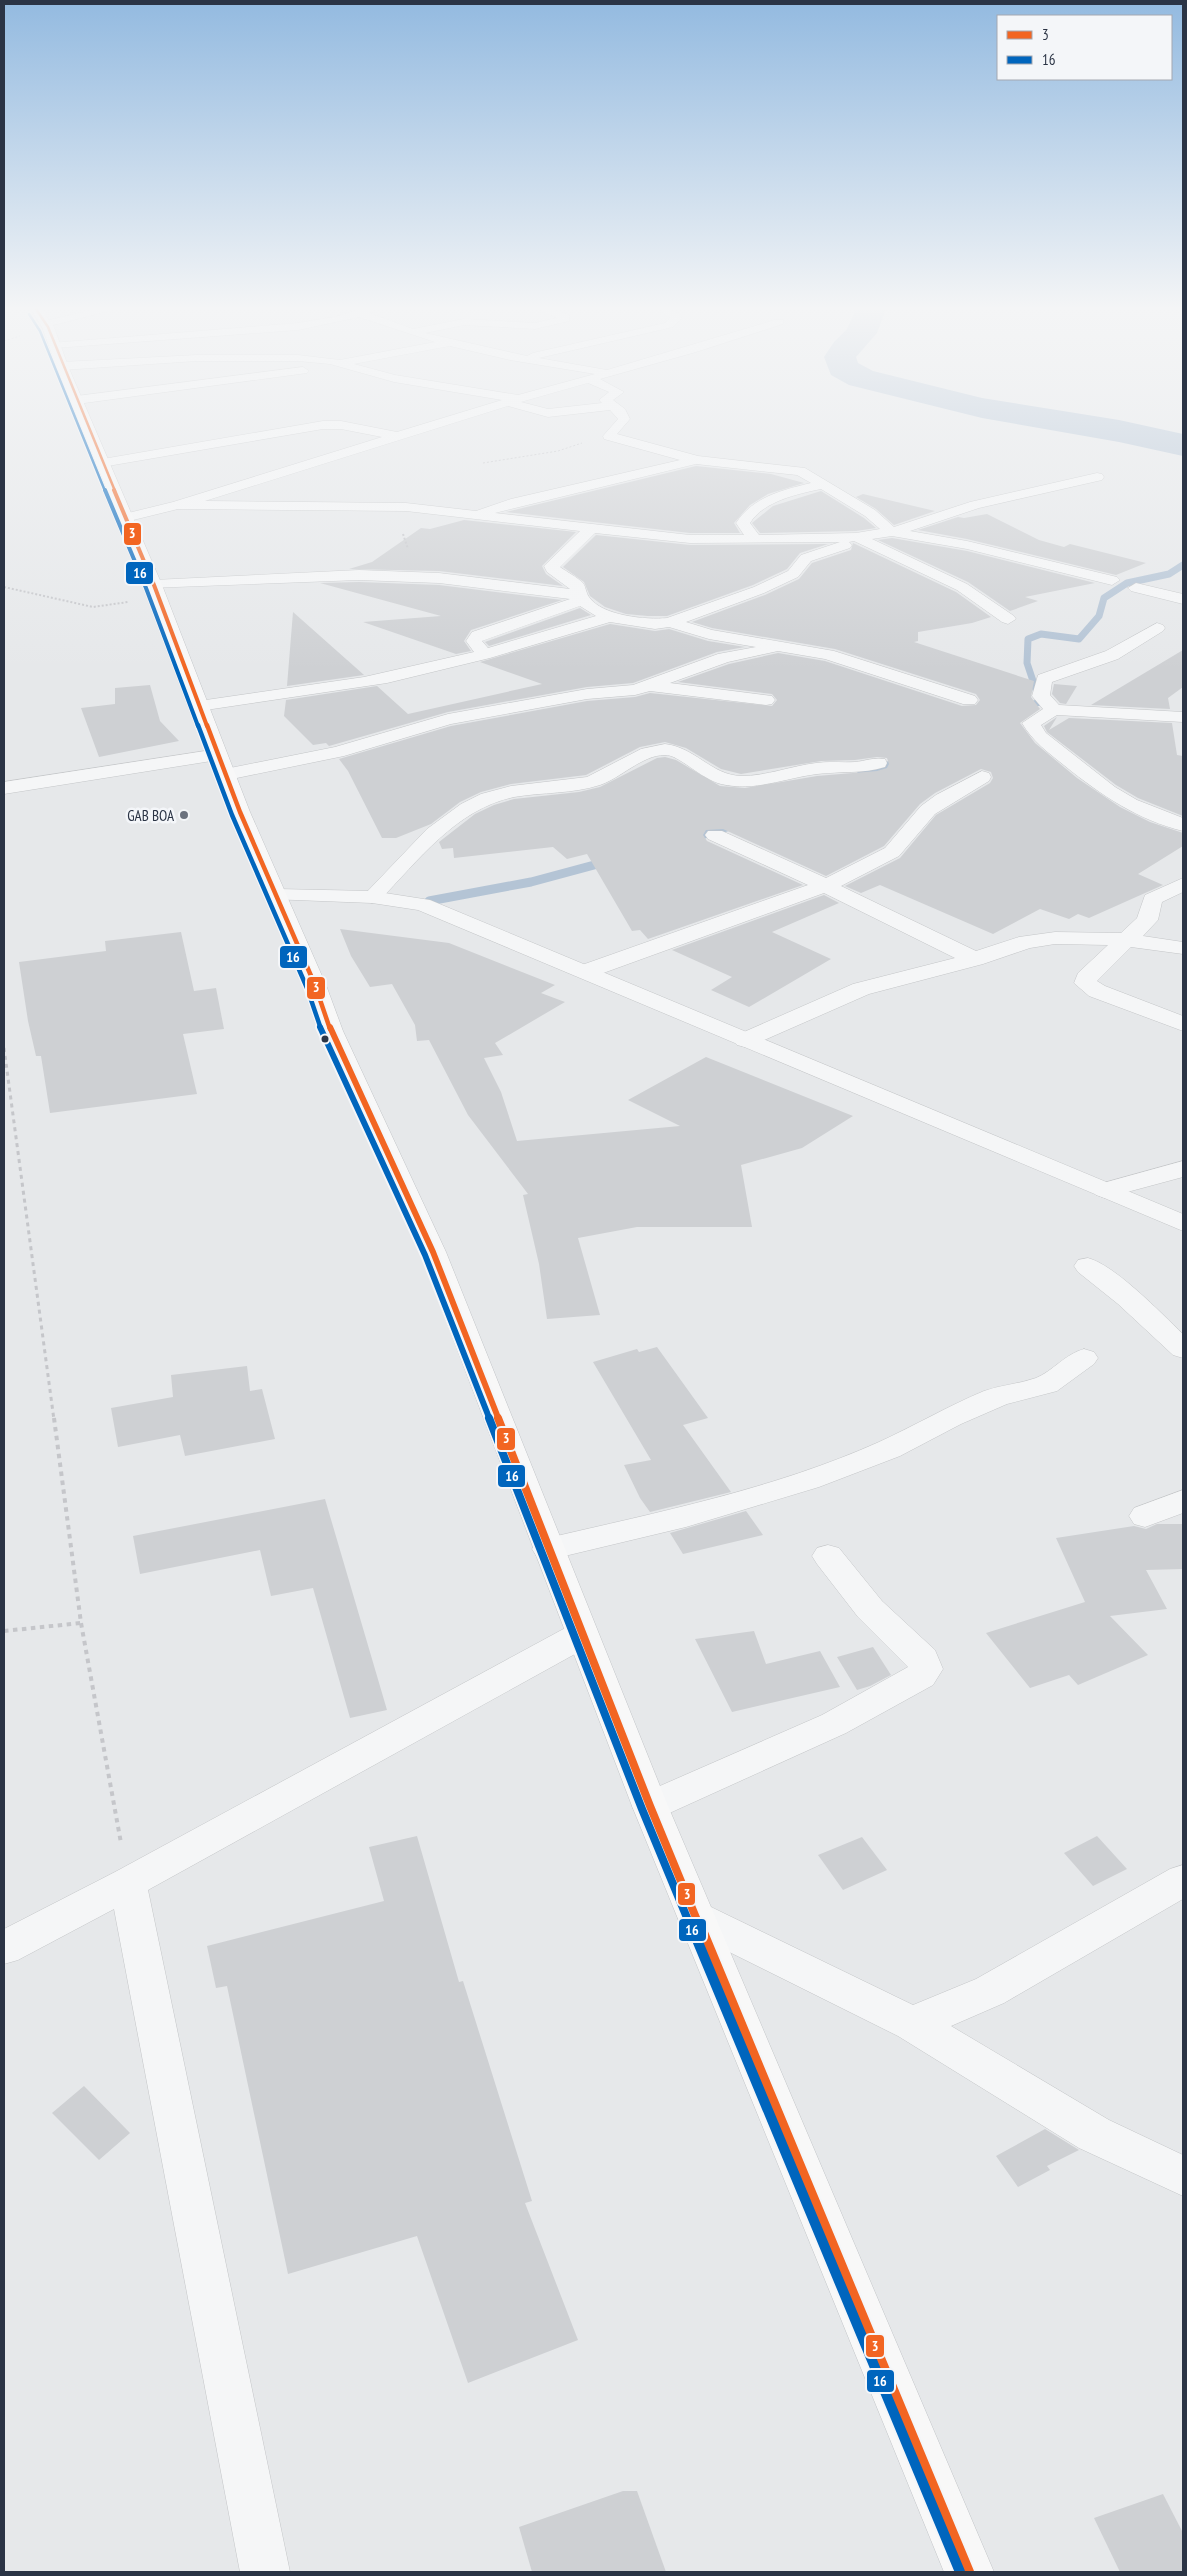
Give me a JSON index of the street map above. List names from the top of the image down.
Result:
{
  "places": ["GAB BOA"],
  "lines": ["transit line 3", "transit line 16"],
  "legend": ["3", "16"]
}
